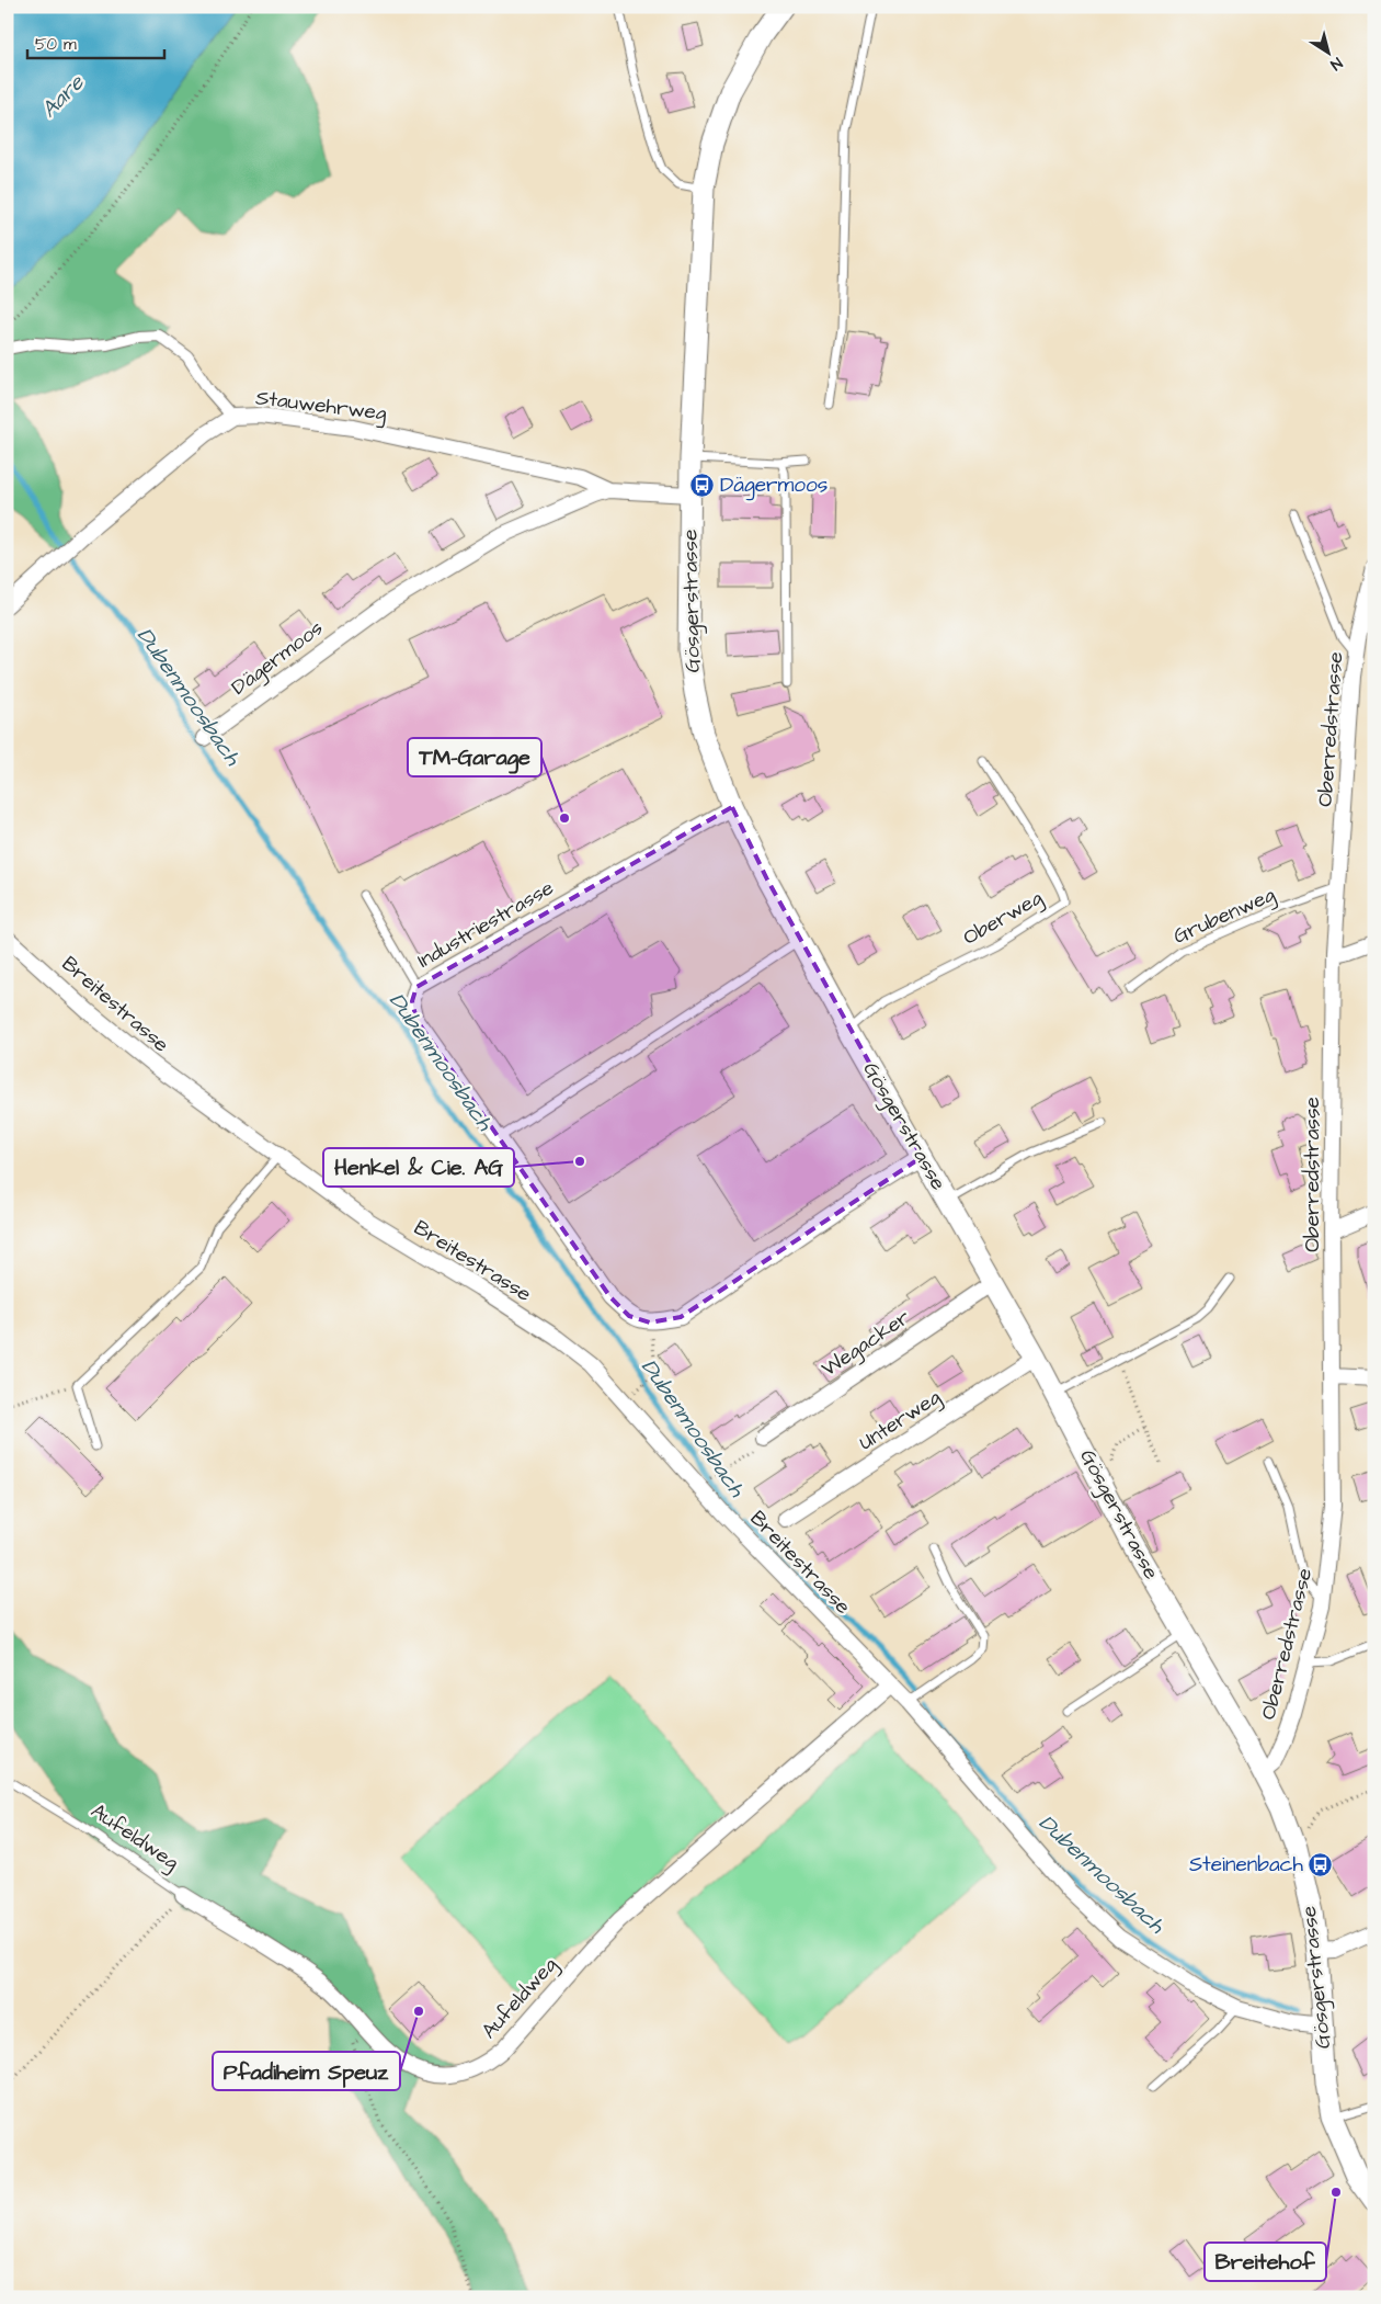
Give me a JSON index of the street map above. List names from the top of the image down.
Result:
{
  "streets": {
    "main road": ["Gösgerstrasse"],
    "street": [
      "Stauwehrweg",
      "Dägermoos",
      "Oberredstrasse",
      "Industriestrasse",
      "Breitestrasse",
      "Wegacker",
      "Unterweg",
      "Aufeldweg"
    ],
    "lane": ["Grubenweg", "Oberweg"]
  },
  "crossings": [
    ["Stauwehrweg", "Gösgerstrasse"],
    ["Stauwehrweg", "Dägermoos"],
    ["Gösgerstrasse", "Oberredstrasse"],
    ["Gösgerstrasse", "Oberweg"],
    ["Gösgerstrasse", "Industriestrasse"],
    ["Gösgerstrasse", "Breitestrasse"],
    ["Gösgerstrasse", "Wegacker"],
    ["Gösgerstrasse", "Unterweg"],
    ["Oberredstrasse", "Grubenweg"],
    ["Breitestrasse", "Aufeldweg"]
  ],
  "water": ["Aare", "Dubenmoosbach"],
  "places": {
    "bus stop": ["Dägermoos", "Steinenbach"],
    "other": [
      "TM-Garage",
      "Henkel & Cie. AG",
      "Pfadiheim Speuz",
      "Breitehof"
    ]
  },
  "scale_bar": "50 m",
  "north": "bottom right"
}
